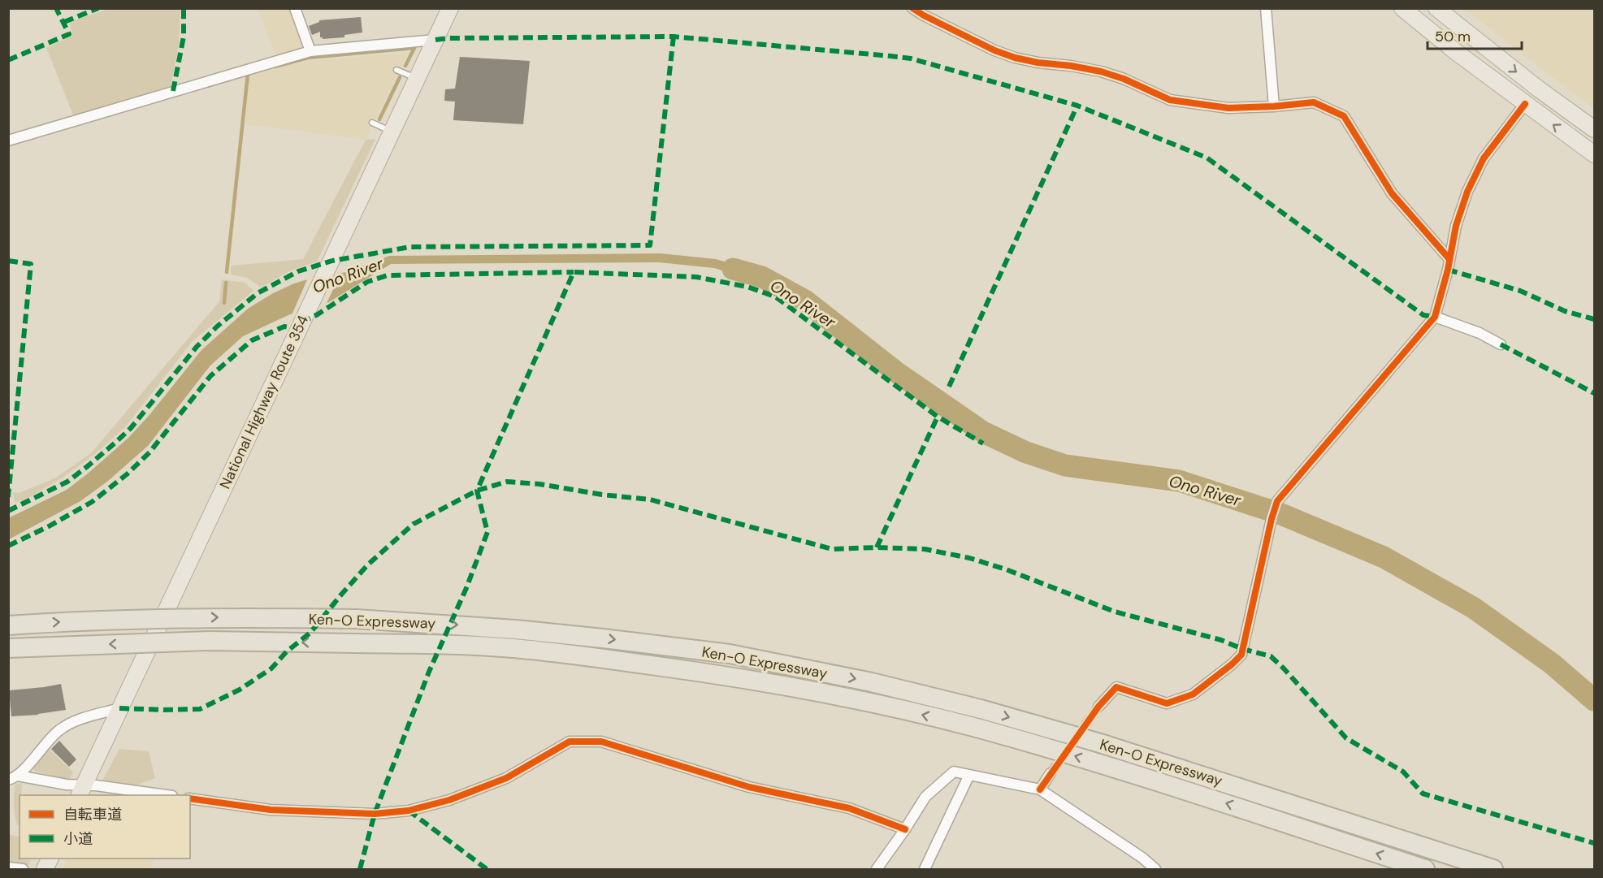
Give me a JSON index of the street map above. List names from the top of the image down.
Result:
{
  "streets": {
    "highway": ["National Highway Route 354", "Ken-O Expressway"]
  },
  "water": ["Ono River"],
  "legend": ["自転車道", "小道"],
  "scale_bar": "50 m"
}
